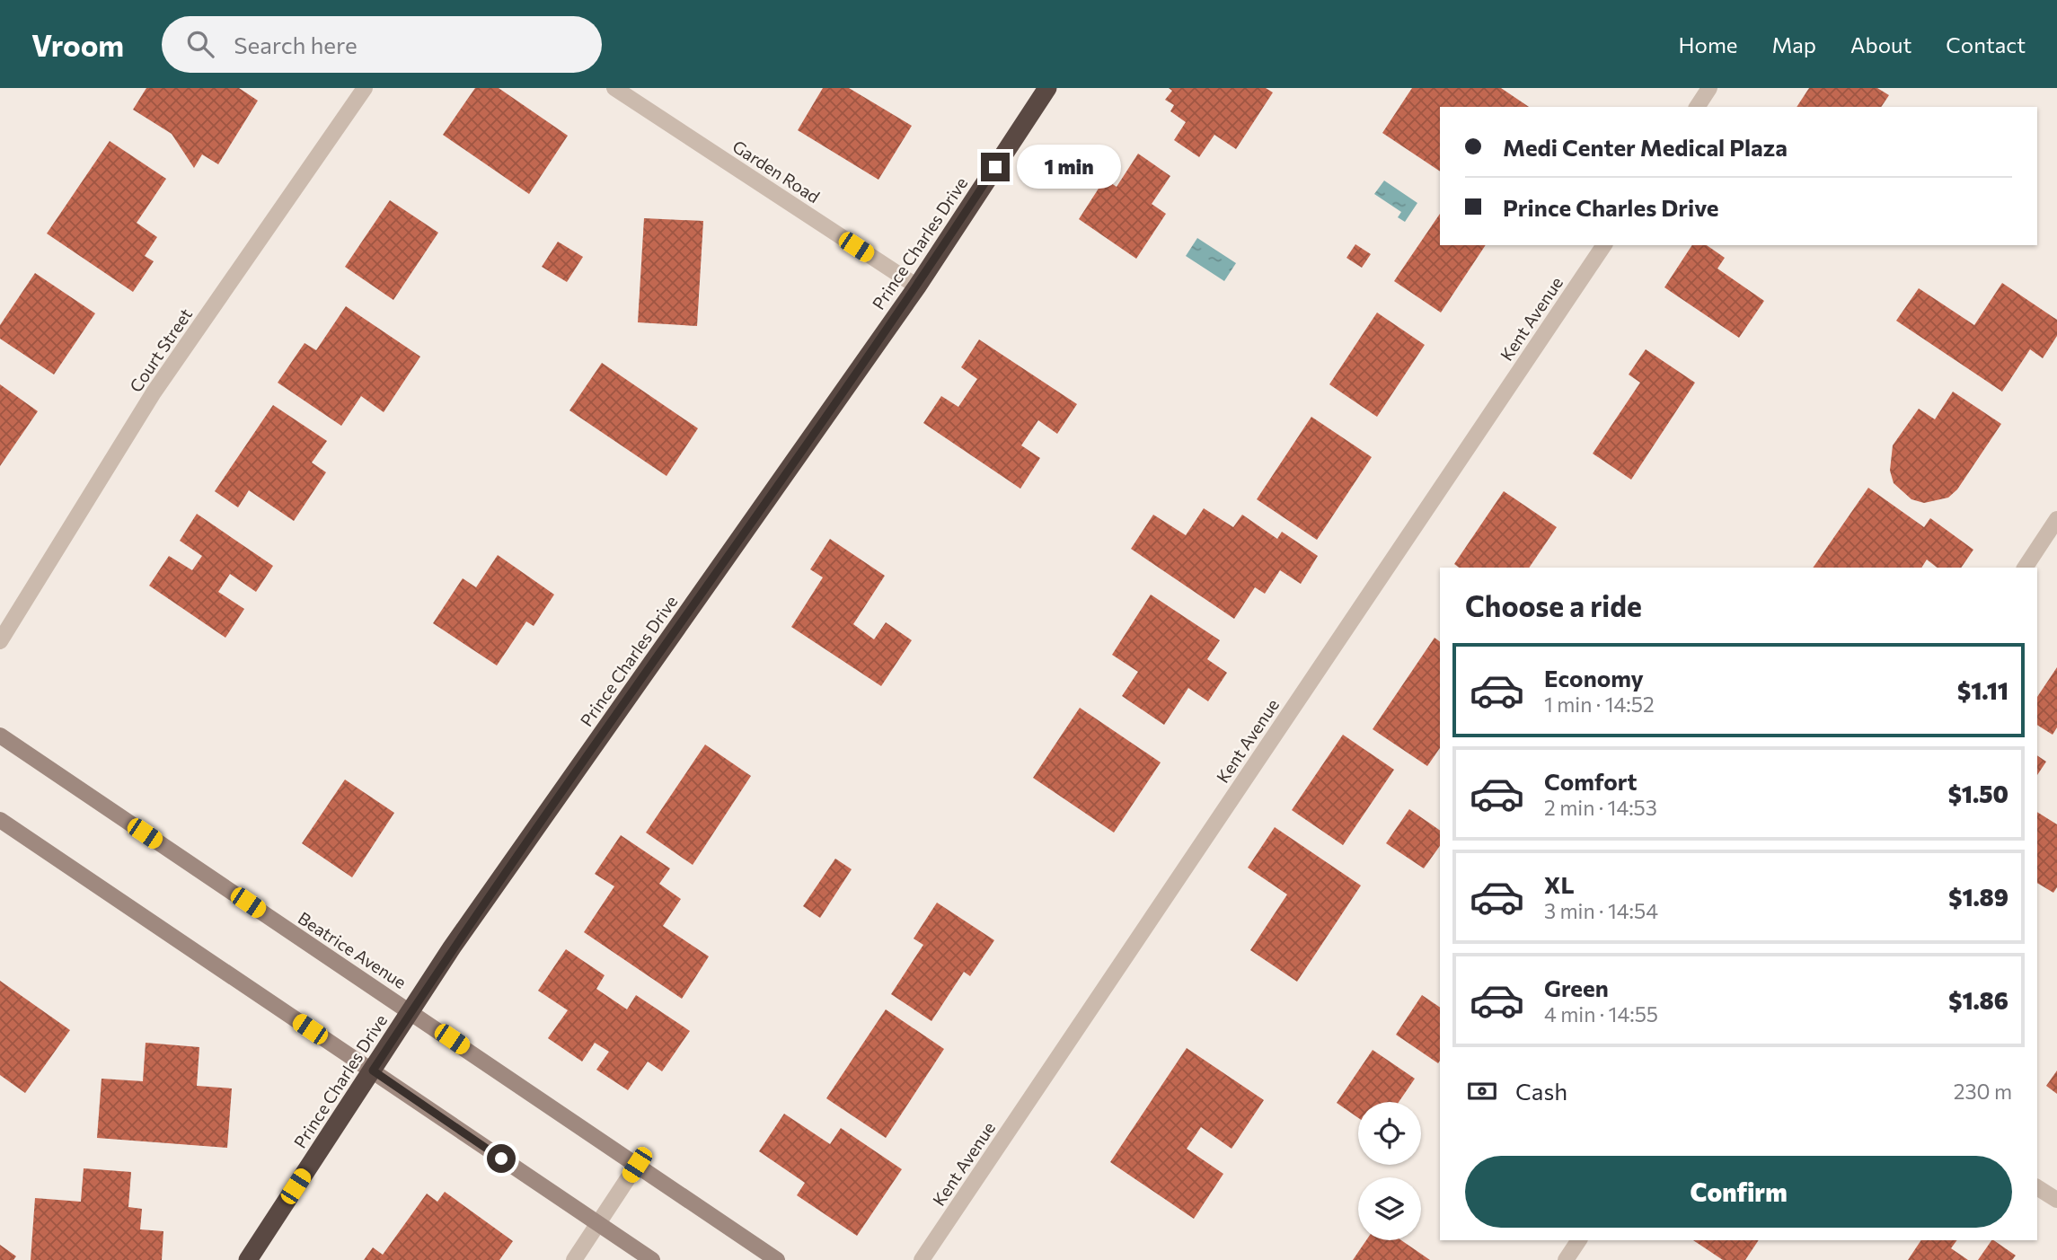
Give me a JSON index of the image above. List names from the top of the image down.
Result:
{
  "streets": {
    "highway": ["Prince Charles Drive"],
    "main road": ["Beatrice Avenue"],
    "street": ["Garden Road", "Kent Avenue", "Court Street"]
  },
  "crossings": [
    ["Garden Road", "Prince Charles Drive"],
    ["Prince Charles Drive", "Beatrice Avenue"]
  ],
  "page": {
    "header": "Vroom",
    "search": "Search here",
    "nav": [
      "Home",
      "Map",
      "About",
      "Contact"
    ],
    "banner": ["Medi Center Medical Plaza", "Prince Charles Drive"],
    "bubble": "1 min",
    "heading": "Choose a ride",
    "list": [
      {
        "name": "Economy",
        "note": "1 min · 14:52",
        "value": "$1.11"
      },
      {
        "name": "Comfort",
        "note": "2 min · 14:53",
        "value": "$1.50"
      },
      {
        "name": "XL",
        "note": "3 min · 14:54",
        "value": "$1.89"
      },
      {
        "name": "Green",
        "note": "4 min · 14:55",
        "value": "$1.86"
      }
    ],
    "pay": ["Cash", "230 m"],
    "buttons": "Confirm"
  }
}
